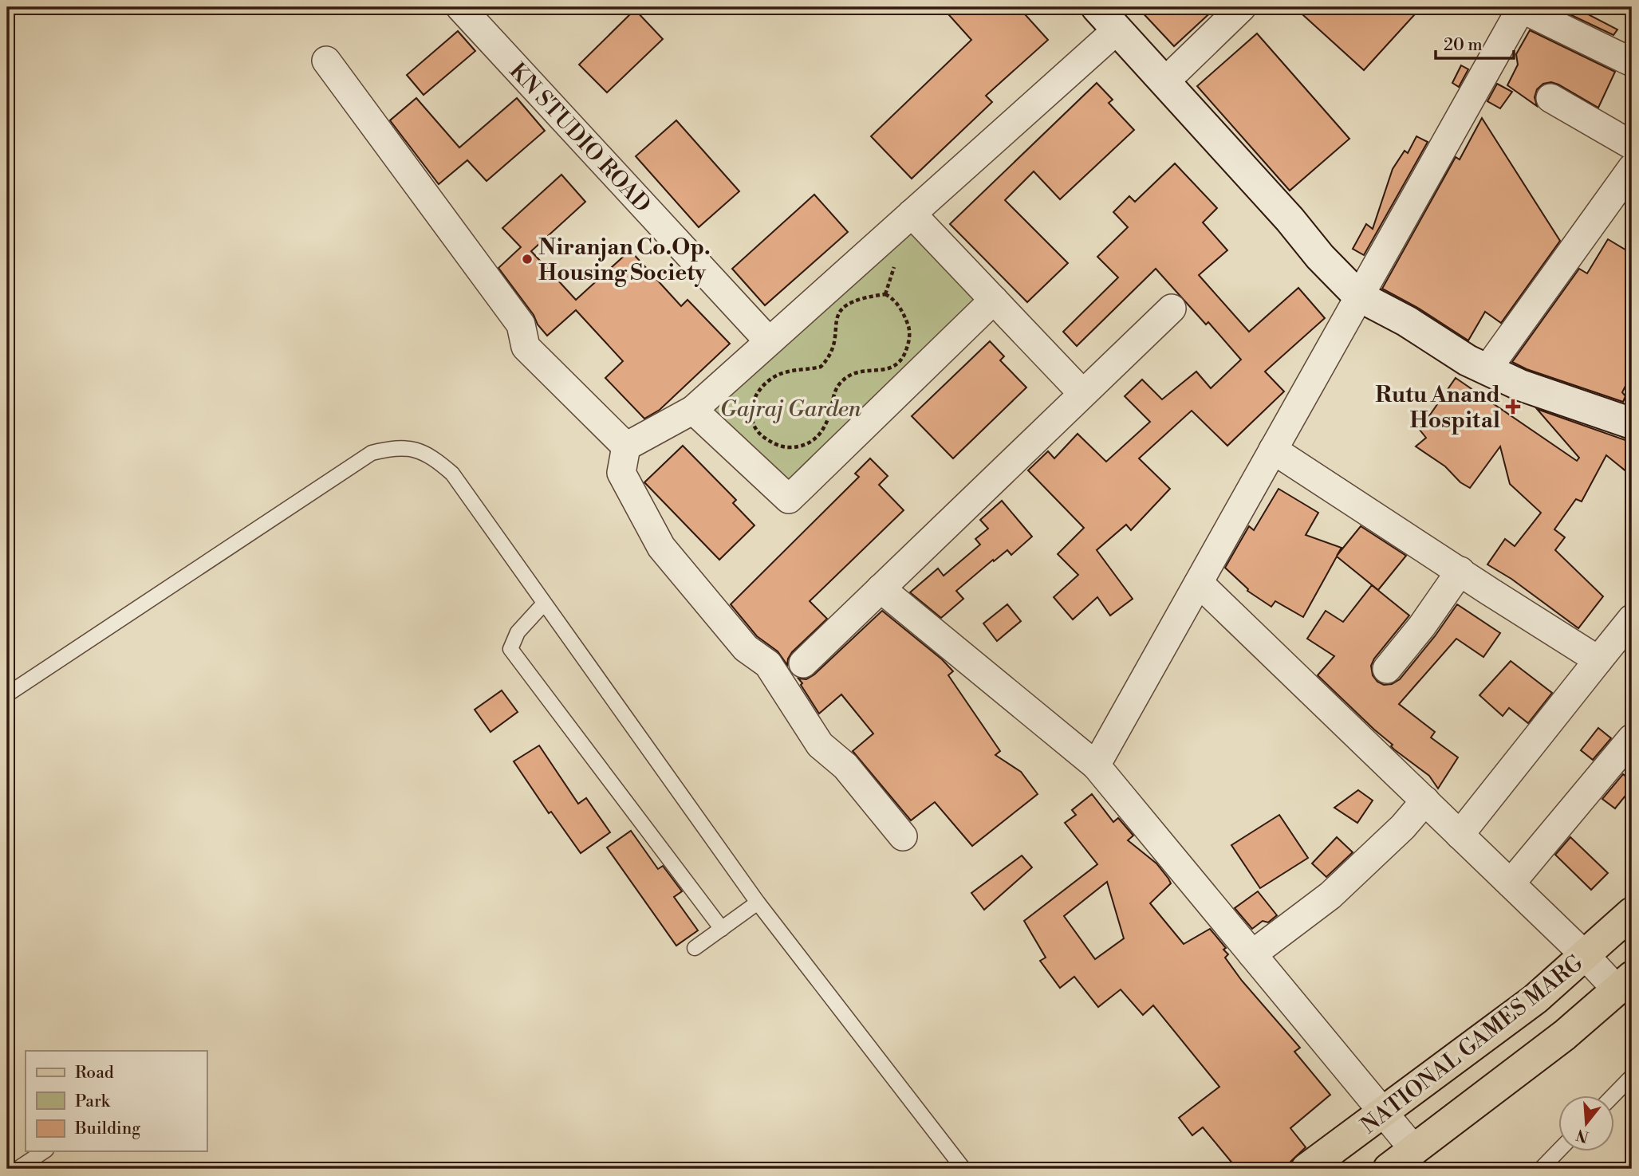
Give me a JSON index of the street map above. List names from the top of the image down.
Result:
{
  "streets": {
    "main road": ["NATIONAL GAMES MARG"],
    "street": ["KN STUDIO ROAD"]
  },
  "parks": ["Gajraj Garden"],
  "places": {
    "other": ["Niranjan Co.Op. Housing Society"],
    "health": ["Rutu Anand Hospital"]
  },
  "legend": ["Road", "Park", "Building"],
  "scale_bar": "20 m",
  "north": "bottom"
}
